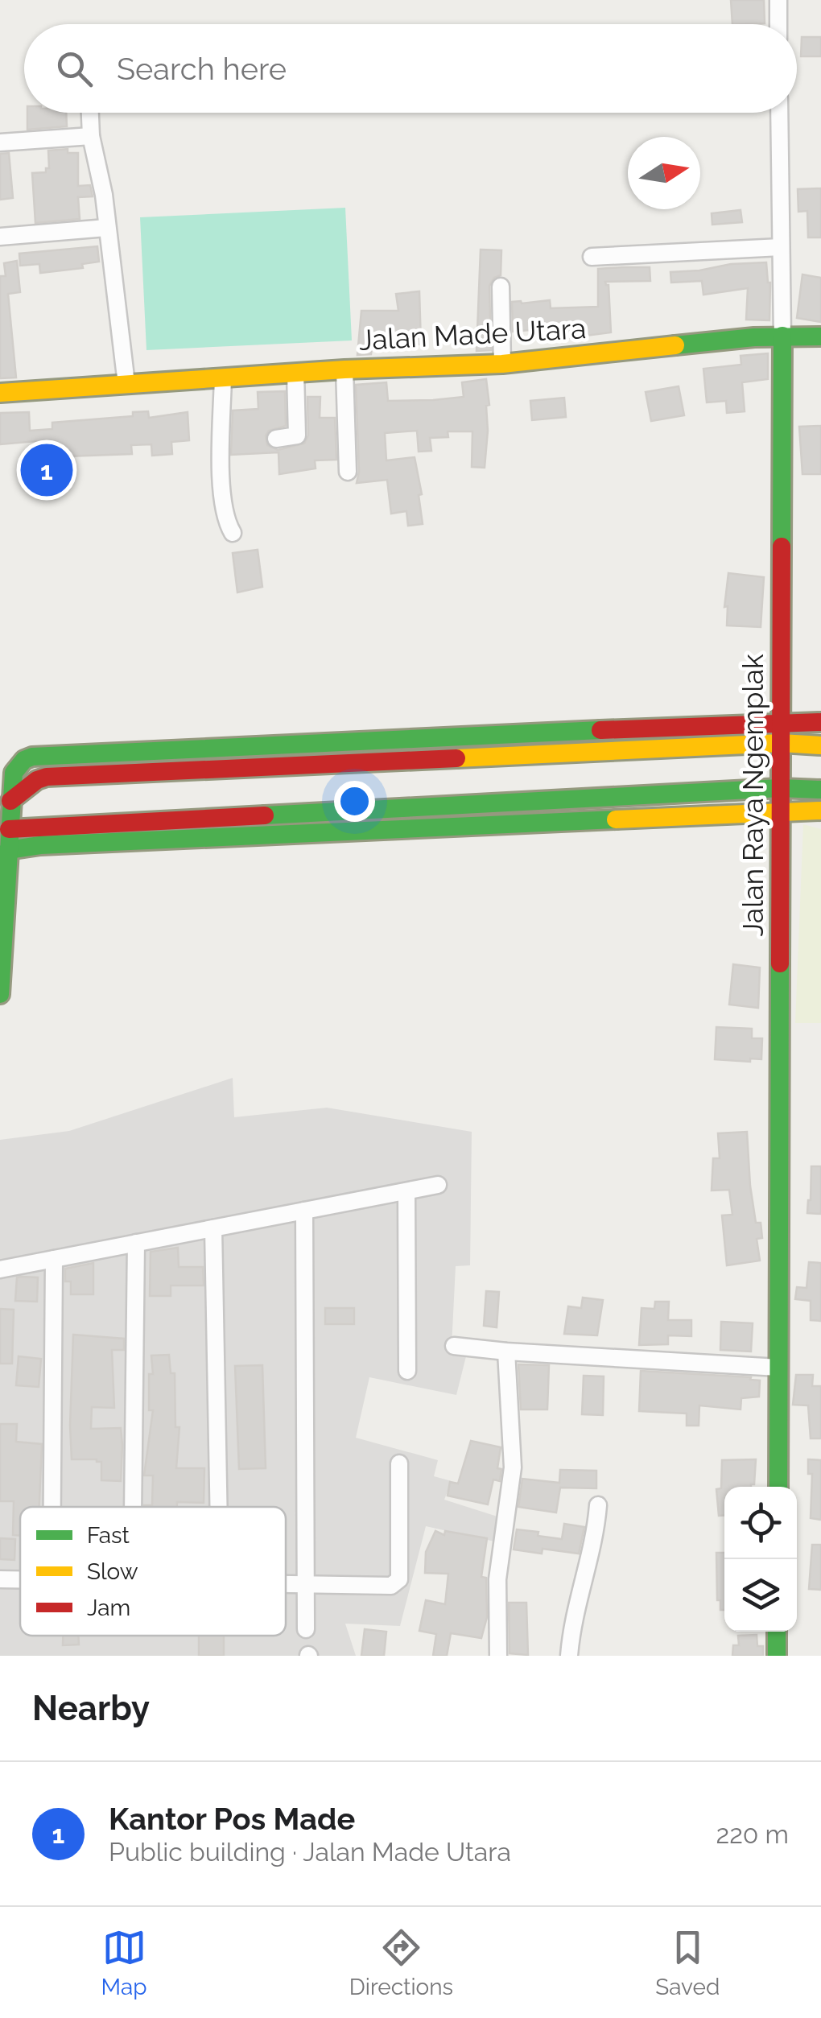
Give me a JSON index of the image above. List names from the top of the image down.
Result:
{
  "streets": {
    "main road": ["Jalan Made Utara", "Jalan Raya Ngemplak"]
  },
  "crossings": [
    ["Jalan Made Utara", "Jalan Raya Ngemplak"]
  ],
  "legend": ["Fast", "Slow", "Jam"],
  "north": "right",
  "page": {
    "search": "Search here",
    "pins": "1",
    "heading": "Nearby",
    "list": [
      {
        "mark": "1",
        "name": "Kantor Pos Made",
        "note": "Public building · Jalan Made Utara",
        "value": "220 m"
      }
    ],
    "nav": ["Map", "Directions", "Saved"]
  }
}
